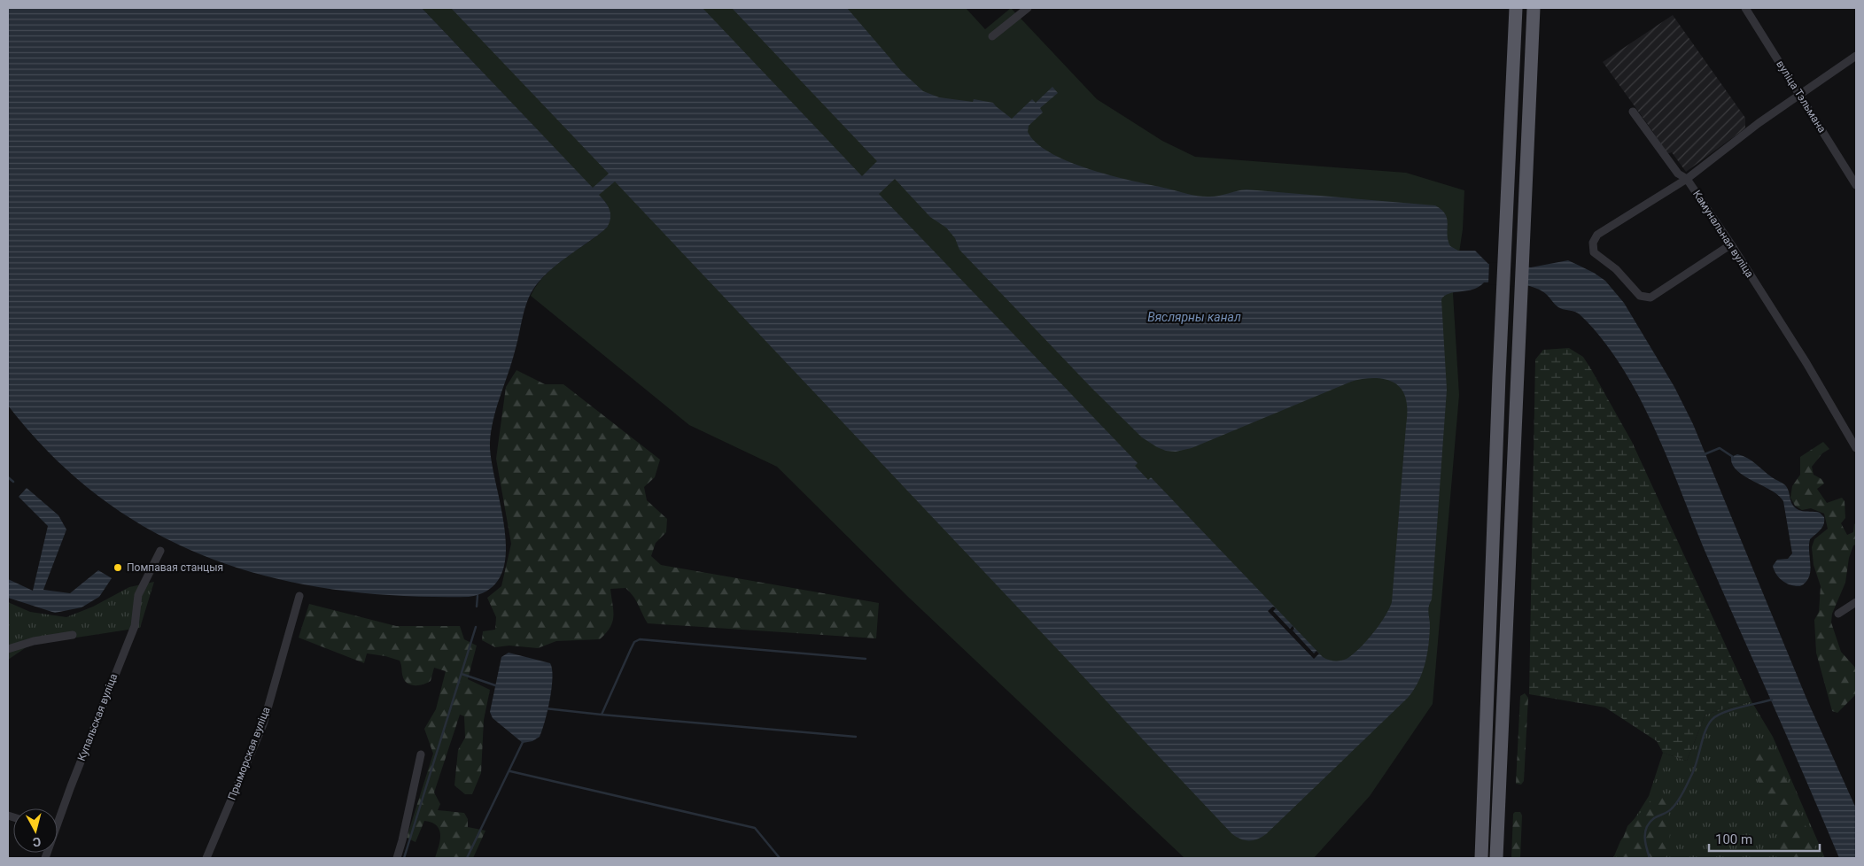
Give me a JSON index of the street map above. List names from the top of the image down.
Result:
{
  "streets": {
    "street": [
      "вуліца Тэльмана",
      "Камунальная вуліца",
      "Купальская вуліца",
      "Прыморская вуліца"
    ]
  },
  "water": ["Вяслярны канал"],
  "places": ["Помпавая станцыя"],
  "scale_bar": "100 m",
  "north": "bottom"
}
